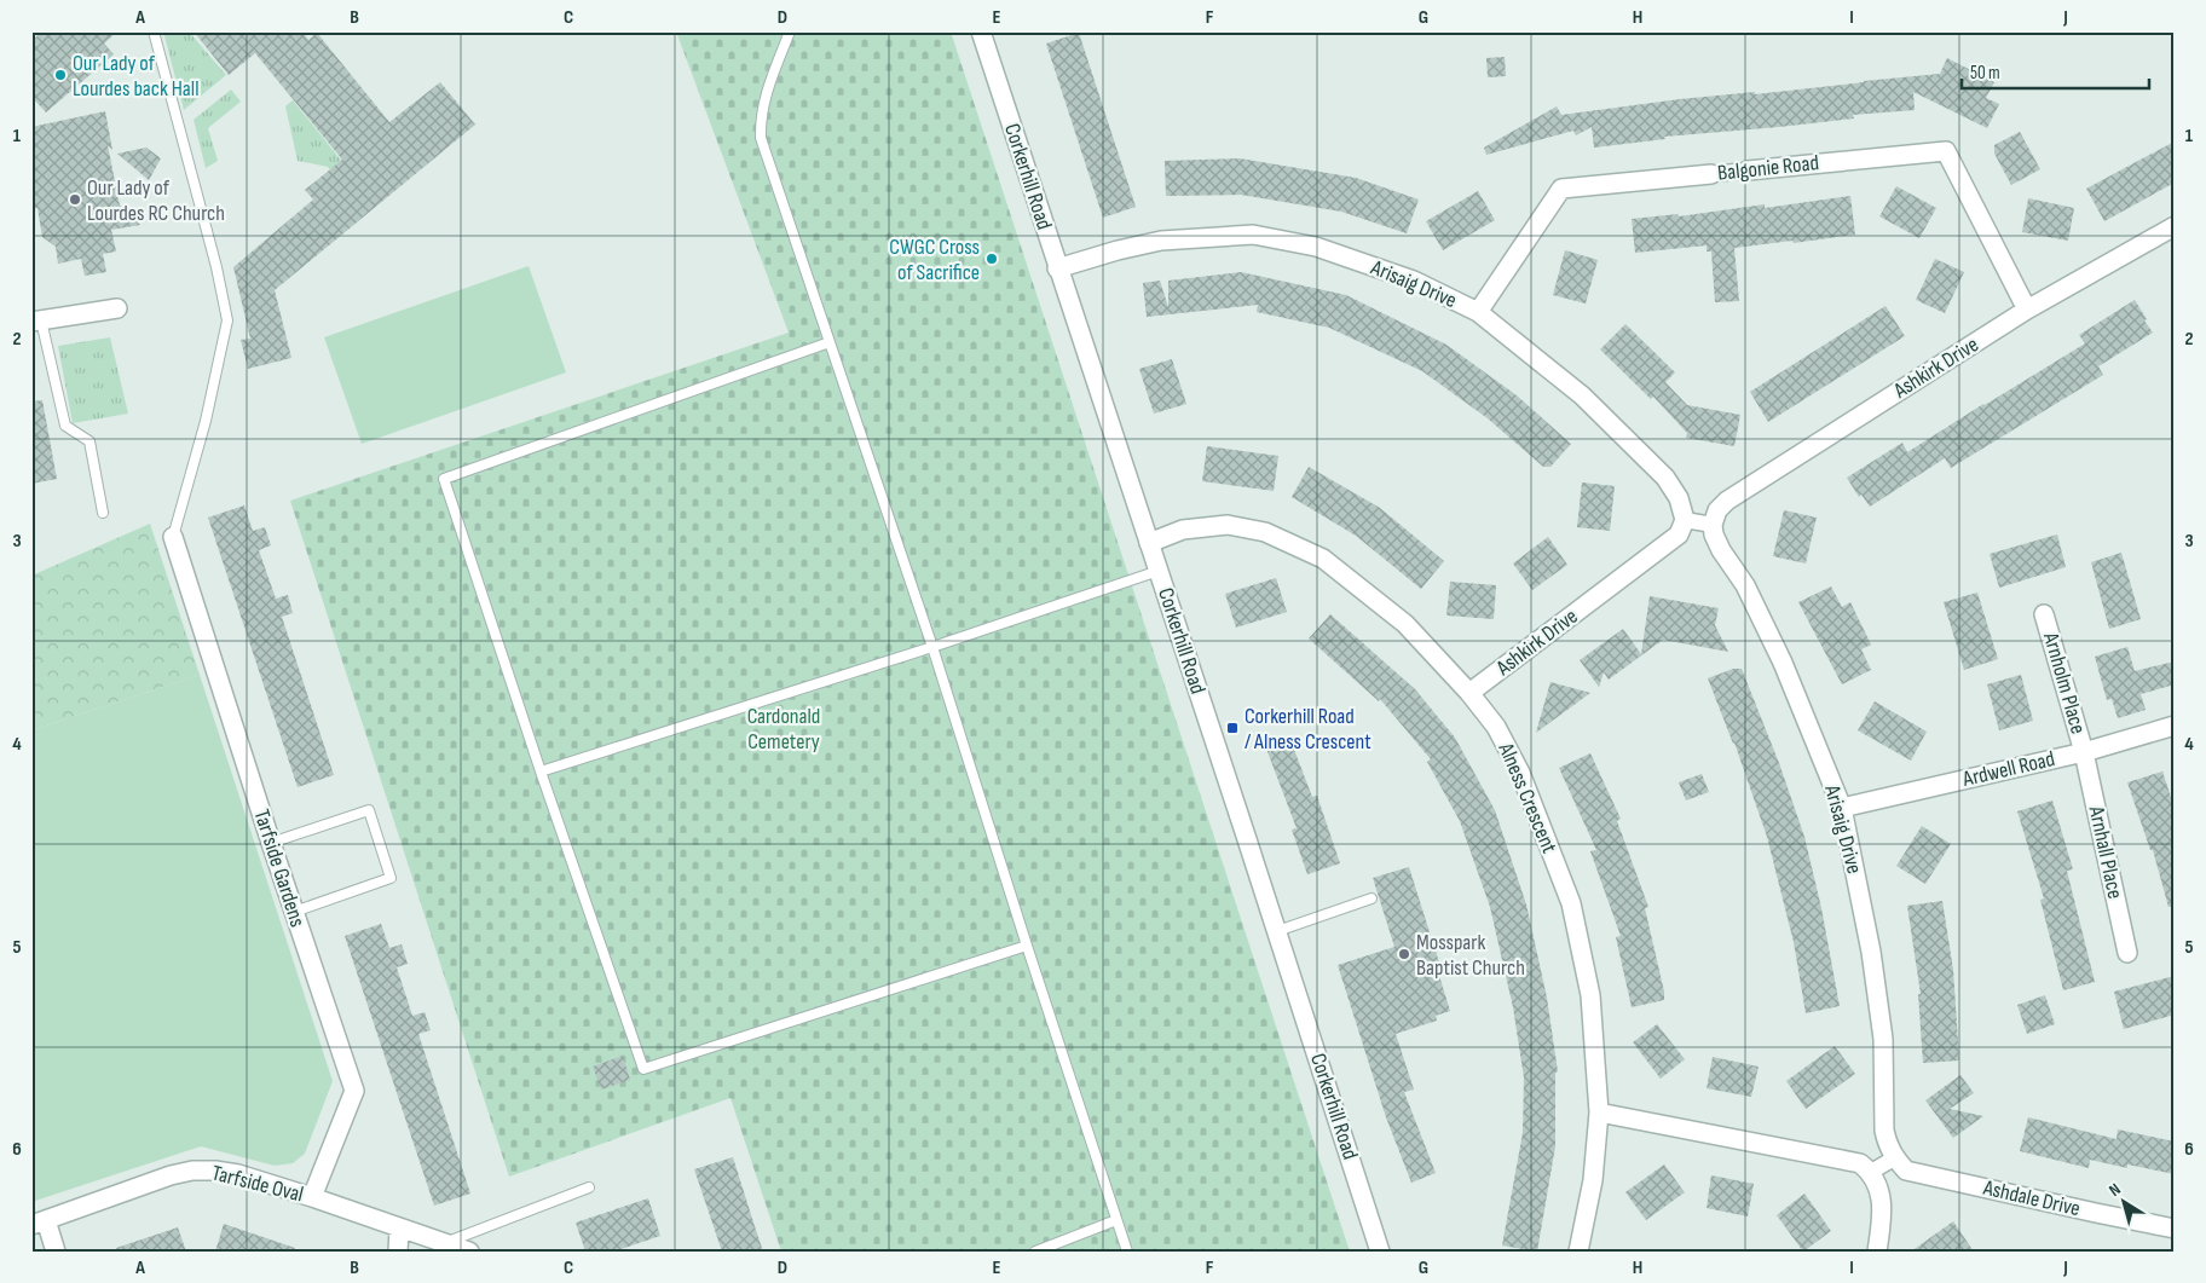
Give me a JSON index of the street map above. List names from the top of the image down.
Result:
{
  "streets": {
    "street": [
      "Balgonie Road",
      "Corkerhill Road",
      "Arisaig Drive",
      "Ashkirk Drive",
      "Arnholm Place",
      "Ardwell Road",
      "Alness Crescent",
      "Arnhall Place",
      "Tarfside Gardens",
      "Tarfside Oval",
      "Ashdale Drive"
    ]
  },
  "crossings": [
    ["Balgonie Road", "Arisaig Drive"],
    ["Balgonie Road", "Ashkirk Drive"],
    ["Corkerhill Road", "Arisaig Drive"],
    ["Corkerhill Road", "Alness Crescent"],
    ["Arisaig Drive", "Ashkirk Drive"],
    ["Arisaig Drive", "Ardwell Road"],
    ["Arisaig Drive", "Ashdale Drive"],
    ["Ashkirk Drive", "Alness Crescent"],
    ["Arnholm Place", "Ardwell Road"],
    ["Arnholm Place", "Arnhall Place"],
    ["Ardwell Road", "Arnhall Place"],
    ["Tarfside Gardens", "Tarfside Oval"]
  ],
  "parks": ["Cardonald Cemetery"],
  "places": {
    "other": [
      "Our Lady of Lourdes back Hall",
      "Our Lady of Lourdes RC Church",
      "CWGC Cross of Sacrifice",
      "Mosspark Baptist Church"
    ],
    "transit": ["Corkerhill Road / Alness Crescent"]
  },
  "scale_bar": "50 m",
  "north": "top left",
  "grid": {
    "columns": [
      "A",
      "B",
      "C",
      "D",
      "E",
      "F",
      "G",
      "H",
      "I",
      "J"
    ],
    "rows": [
      "1",
      "2",
      "3",
      "4",
      "5",
      "6"
    ]
  }
}
